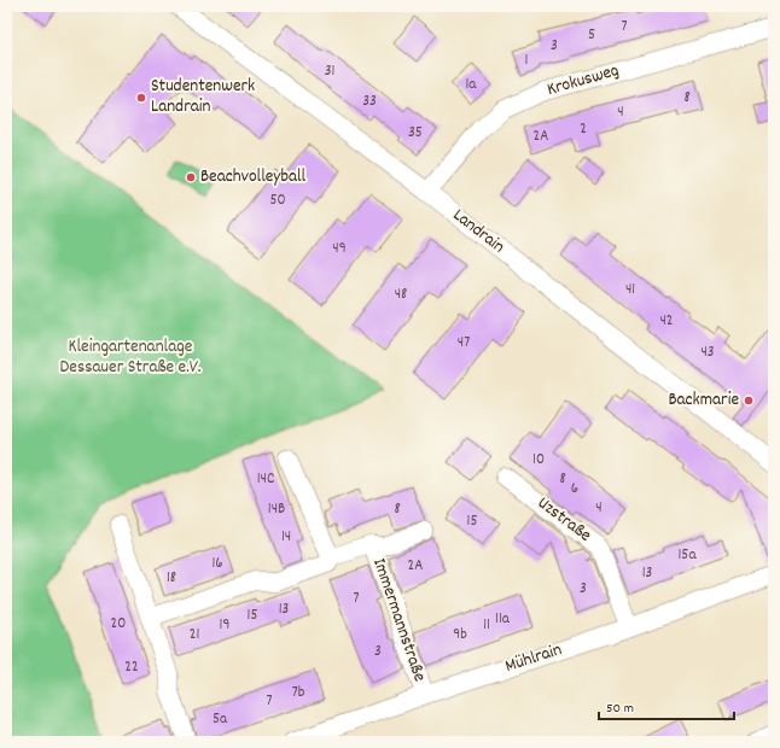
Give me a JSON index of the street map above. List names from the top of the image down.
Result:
{
  "streets": {
    "street": [
      "Krokusweg",
      "Landrain",
      "Uzstraße",
      "Immermannstraße",
      "Mühlrain"
    ]
  },
  "crossings": [
    ["Krokusweg", "Landrain"],
    ["Uzstraße", "Mühlrain"],
    ["Immermannstraße", "Mühlrain"]
  ],
  "parks": ["Kleingartenanlage Dessauer Straße e.V."],
  "places": ["Studentenwerk Landrain", "Beachvolleyball", "Backmarie"],
  "house_numbers": [
    "7",
    "5",
    "3",
    "1",
    "31",
    "1a",
    "8",
    "33",
    "4",
    "2",
    "35",
    "2A",
    "50",
    "49",
    "41",
    "48",
    "42",
    "47",
    "43",
    "10",
    "14C",
    "8",
    "6",
    "4",
    "14B",
    "8",
    "15",
    "14",
    "15a",
    "16",
    "2A",
    "13",
    "18",
    "3",
    "7",
    "13",
    "15",
    "11a",
    "20",
    "19",
    "11",
    "21",
    "9b",
    "3",
    "22",
    "7b",
    "7",
    "5a"
  ],
  "scale_bar": "50 m"
}
